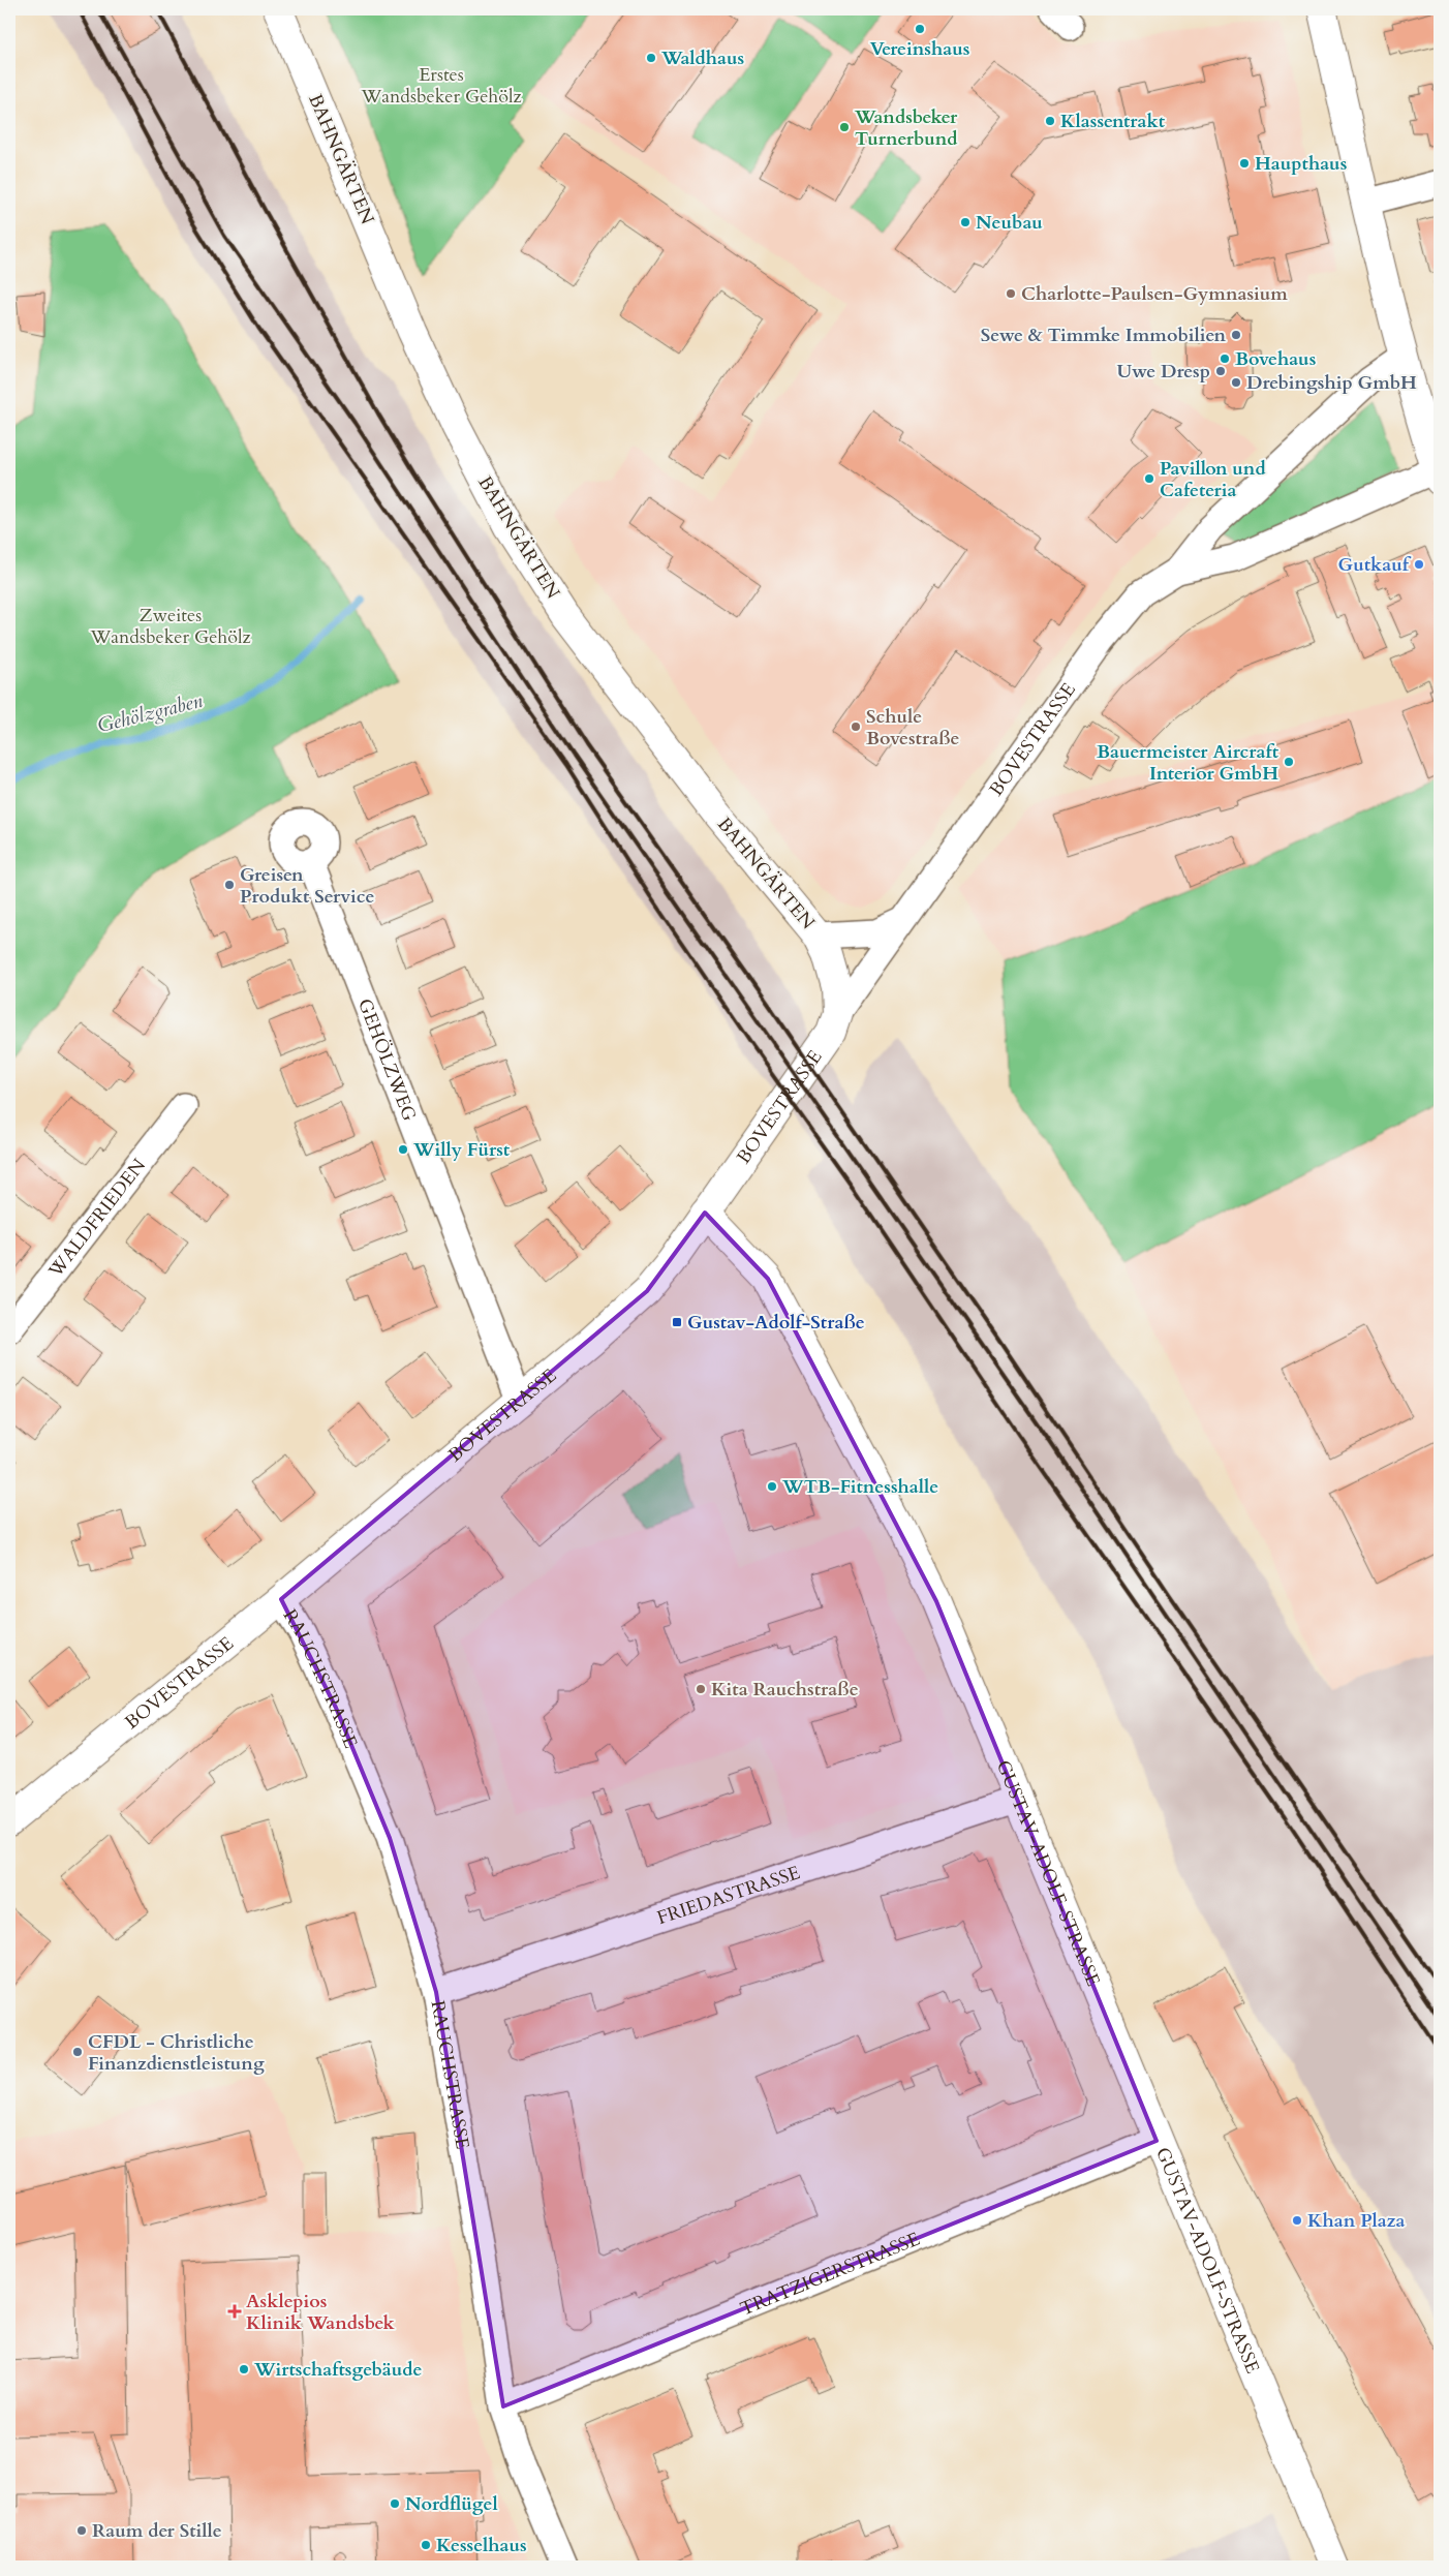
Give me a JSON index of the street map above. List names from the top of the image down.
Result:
{
  "streets": {
    "main road": ["BAHNGÄRTEN", "BOVESTRASSE", "GUSTAV-ADOLF-STRASSE"],
    "street": [
      "GEHÖLZWEG",
      "WALDFRIEDEN",
      "RAUCHSTRASSE",
      "FRIEDASTRASSE",
      "TRATZIGERSTRASSE"
    ]
  },
  "crossings": [
    ["BAHNGÄRTEN", "BOVESTRASSE"],
    ["BOVESTRASSE", "GEHÖLZWEG"],
    ["BOVESTRASSE", "RAUCHSTRASSE"],
    ["BOVESTRASSE", "GUSTAV-ADOLF-STRASSE"],
    ["RAUCHSTRASSE", "FRIEDASTRASSE"],
    ["RAUCHSTRASSE", "TRATZIGERSTRASSE"],
    ["GUSTAV-ADOLF-STRASSE", "FRIEDASTRASSE"],
    ["GUSTAV-ADOLF-STRASSE", "TRATZIGERSTRASSE"]
  ],
  "water": ["Gehölzgraben"],
  "parks": ["Erstes Wandsbeker Gehölz", "Zweites Wandsbeker Gehölz"],
  "places": {
    "other": [
      "Vereinshaus",
      "Waldhaus",
      "Klassentrakt",
      "Wandsbeker Turnerbund",
      "Haupthaus",
      "Neubau",
      "Charlotte-Paulsen-Gymnasium",
      "Sewe & Timmke Immobilien",
      "Bovehaus",
      "Uwe Dresp",
      "Drebingship GmbH",
      "Pavillon und Cafeteria",
      "Gutkauf",
      "Schule Bovestraße",
      "Bauermeister Aircraft Interior GmbH",
      "Greisen Produkt Service",
      "Willy Fürst",
      "WTB-Fitnesshalle",
      "Kita Rauchstraße",
      "CFDL - Christliche Finanzdienstleistung",
      "Khan Plaza",
      "Wirtschaftsgebäude",
      "Nordflügel",
      "Raum der Stille",
      "Kesselhaus"
    ],
    "transit": ["Gustav-Adolf-Straße"],
    "health": ["Asklepios Klinik Wandsbek"]
  }
}
